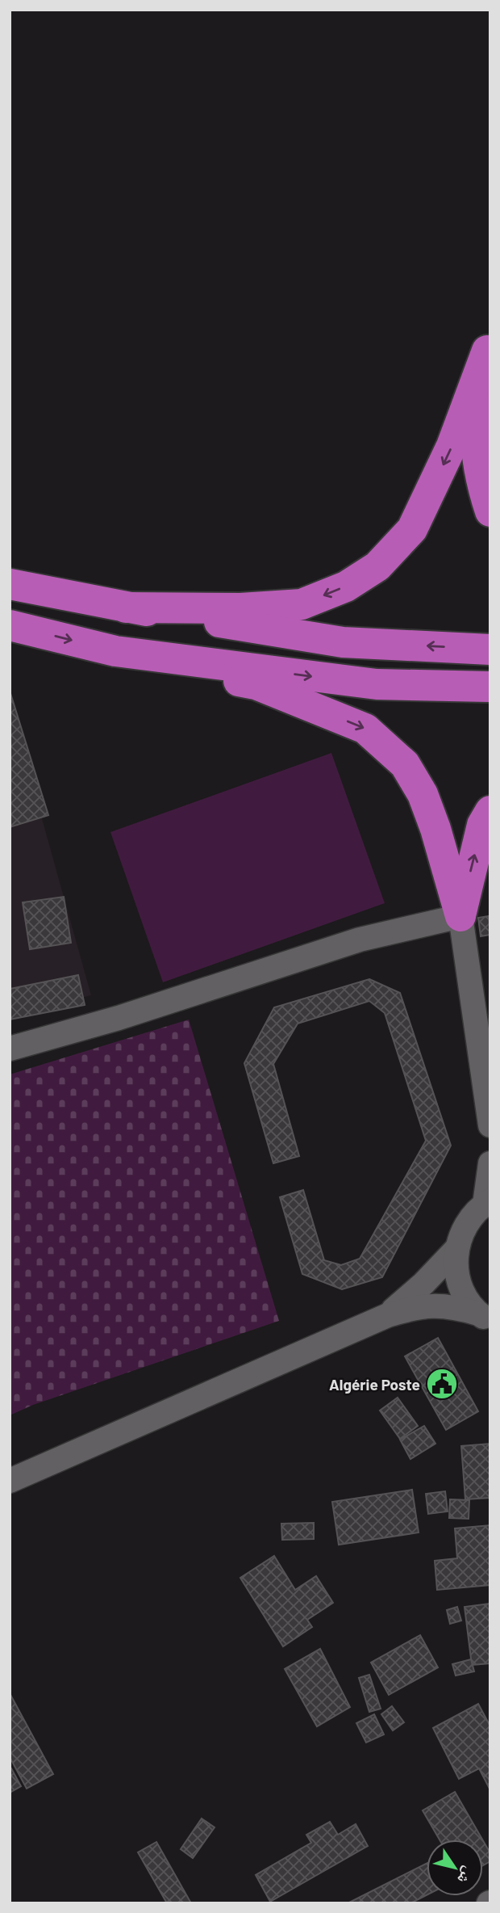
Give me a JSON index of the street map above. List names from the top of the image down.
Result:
{
  "places": {
    "public building": ["Algérie Poste"]
  },
  "north": "bottom right"
}
